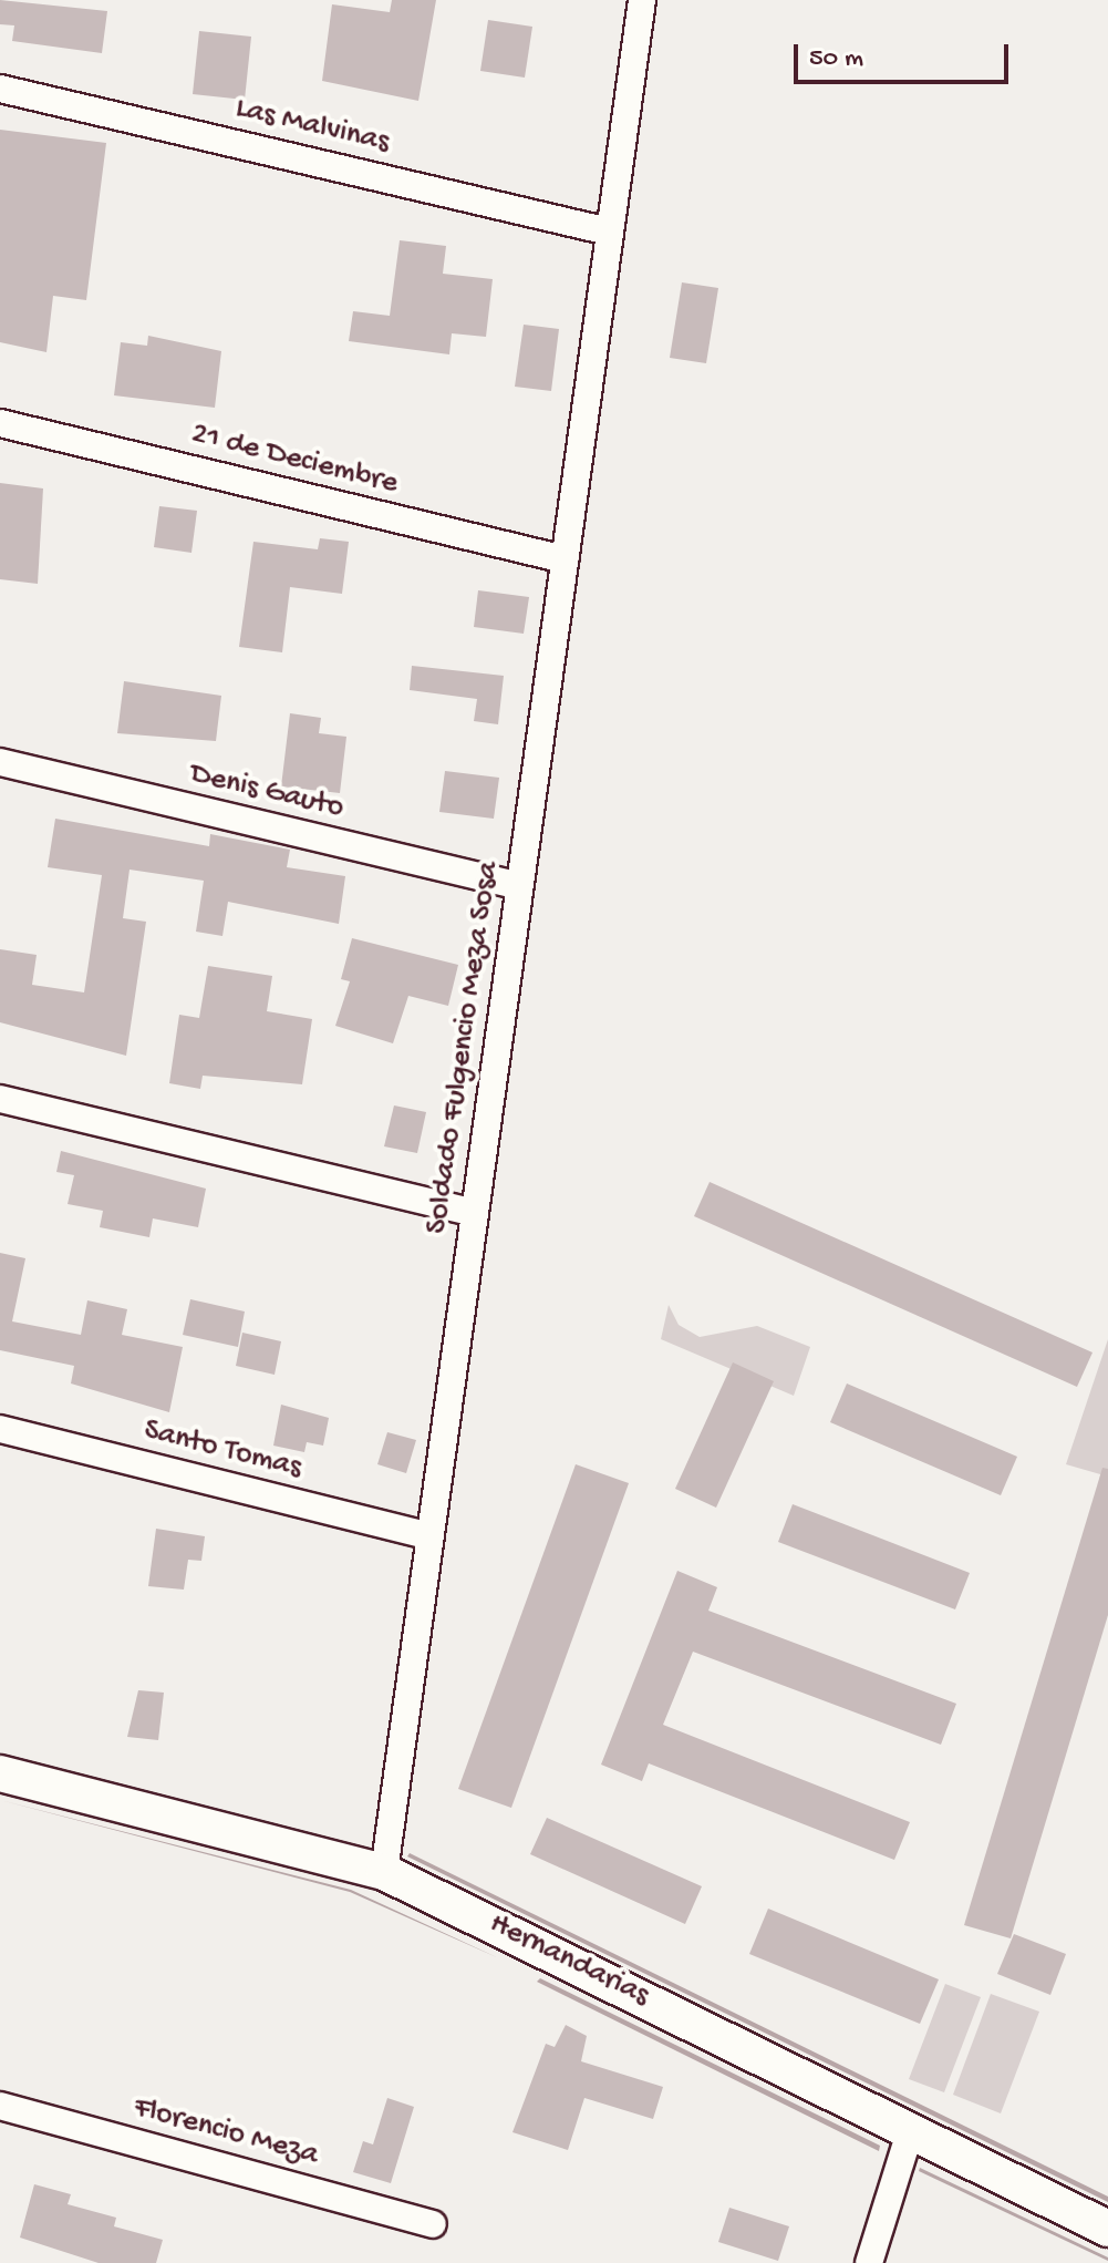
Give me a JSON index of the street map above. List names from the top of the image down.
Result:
{
  "streets": {
    "street": [
      "Las Malvinas",
      "21 de Deciembre",
      "Denis Gauto",
      "Soldado Fulgencio Meza Sosa",
      "Santo Tomas",
      "Hernandarias",
      "Florencio Meza"
    ]
  },
  "crossings": [
    ["Las Malvinas", "Soldado Fulgencio Meza Sosa"],
    ["21 de Deciembre", "Soldado Fulgencio Meza Sosa"],
    ["Denis Gauto", "Soldado Fulgencio Meza Sosa"],
    ["Soldado Fulgencio Meza Sosa", "Santo Tomas"],
    ["Soldado Fulgencio Meza Sosa", "Hernandarias"]
  ],
  "scale_bar": "50 m"
}
